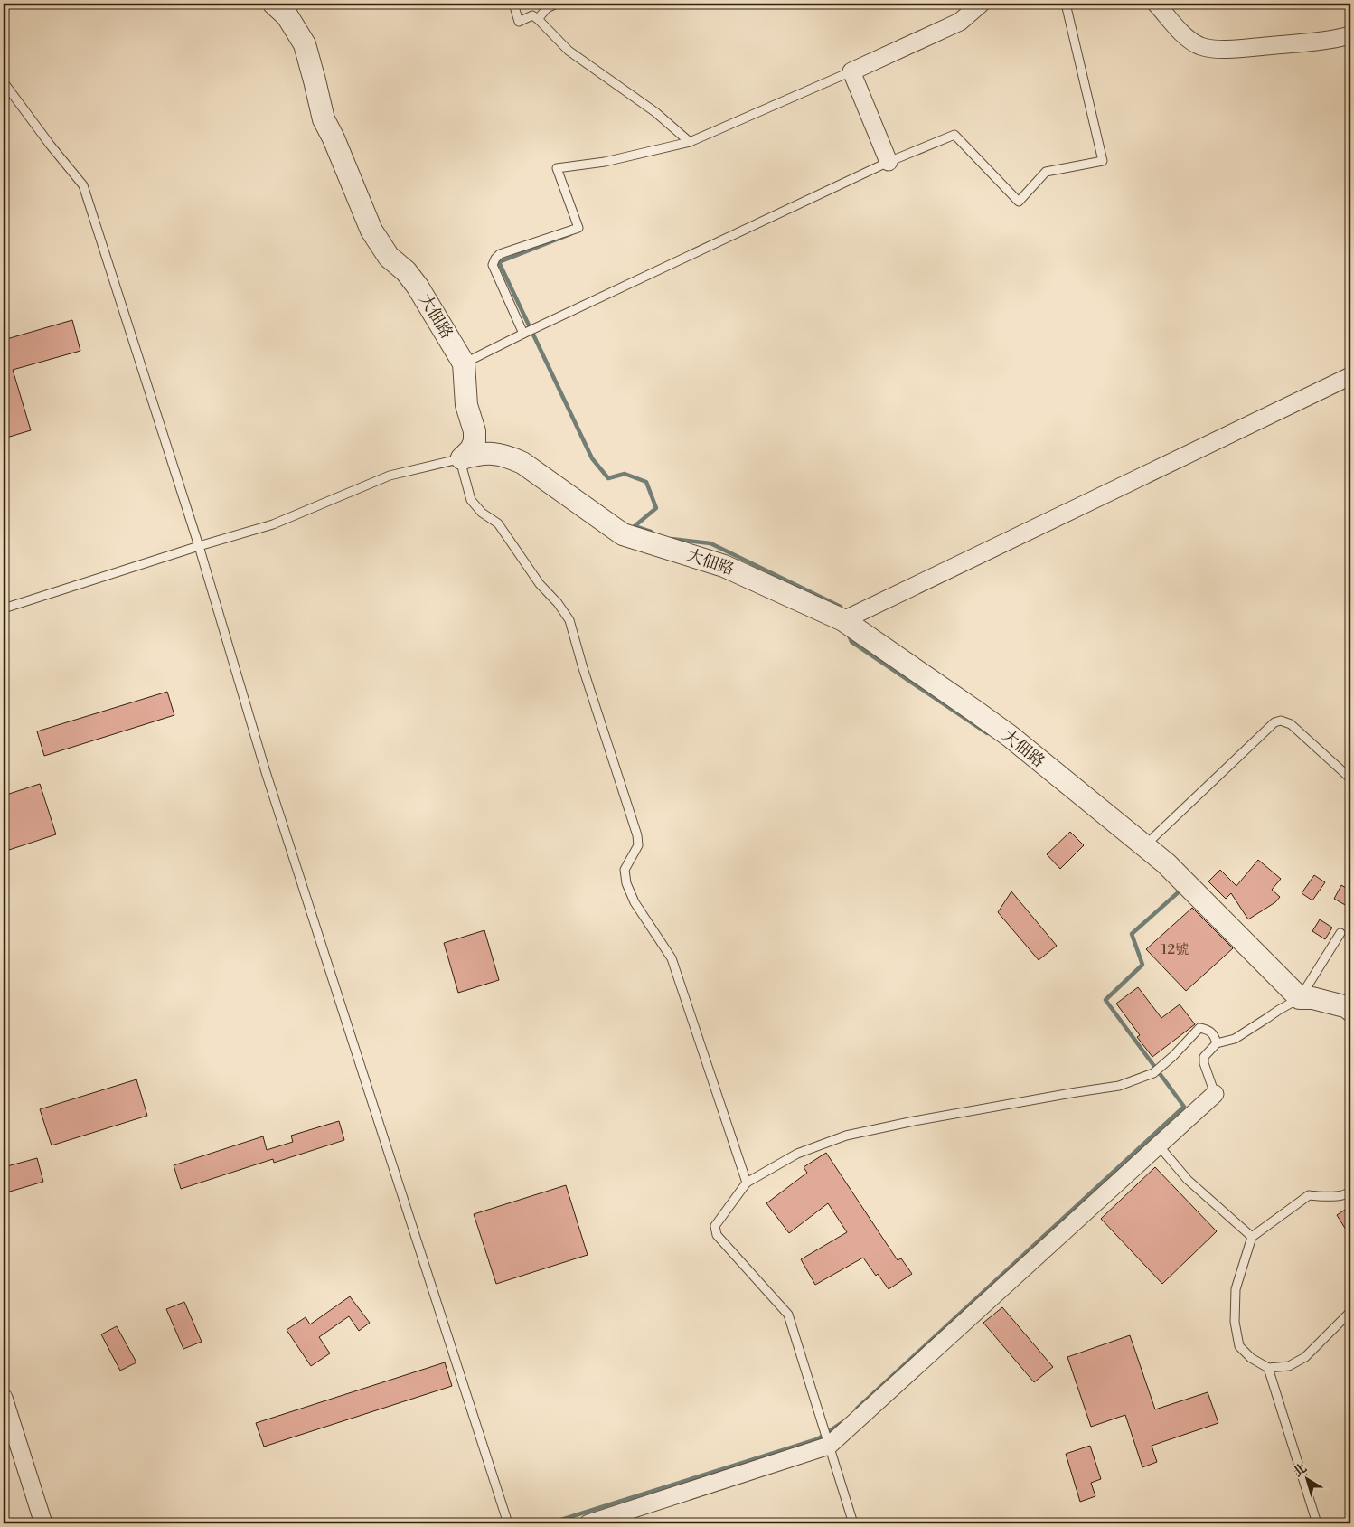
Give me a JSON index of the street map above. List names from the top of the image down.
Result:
{
  "streets": {
    "street": ["大佃路"]
  },
  "house_numbers": ["12號"],
  "north": "top left"
}
